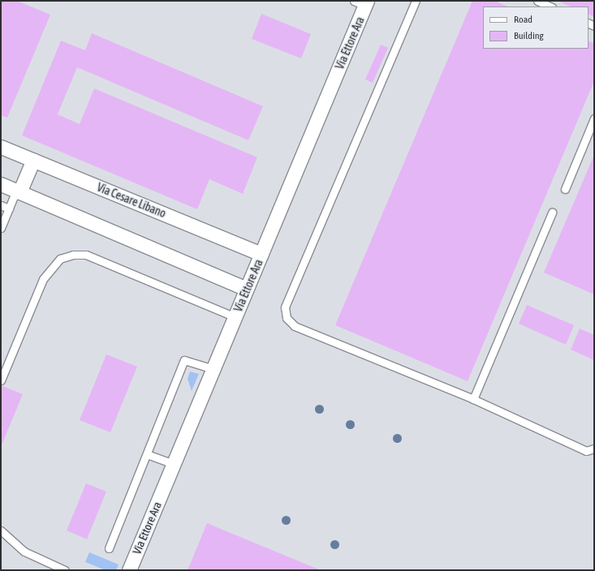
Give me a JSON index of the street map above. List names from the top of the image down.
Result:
{
  "streets": {
    "street": ["Via Ettore Ara", "Via Cesare Libano"]
  },
  "crossings": [
    ["Via Ettore Ara", "Via Cesare Libano"]
  ],
  "legend": ["Road", "Building"]
}
